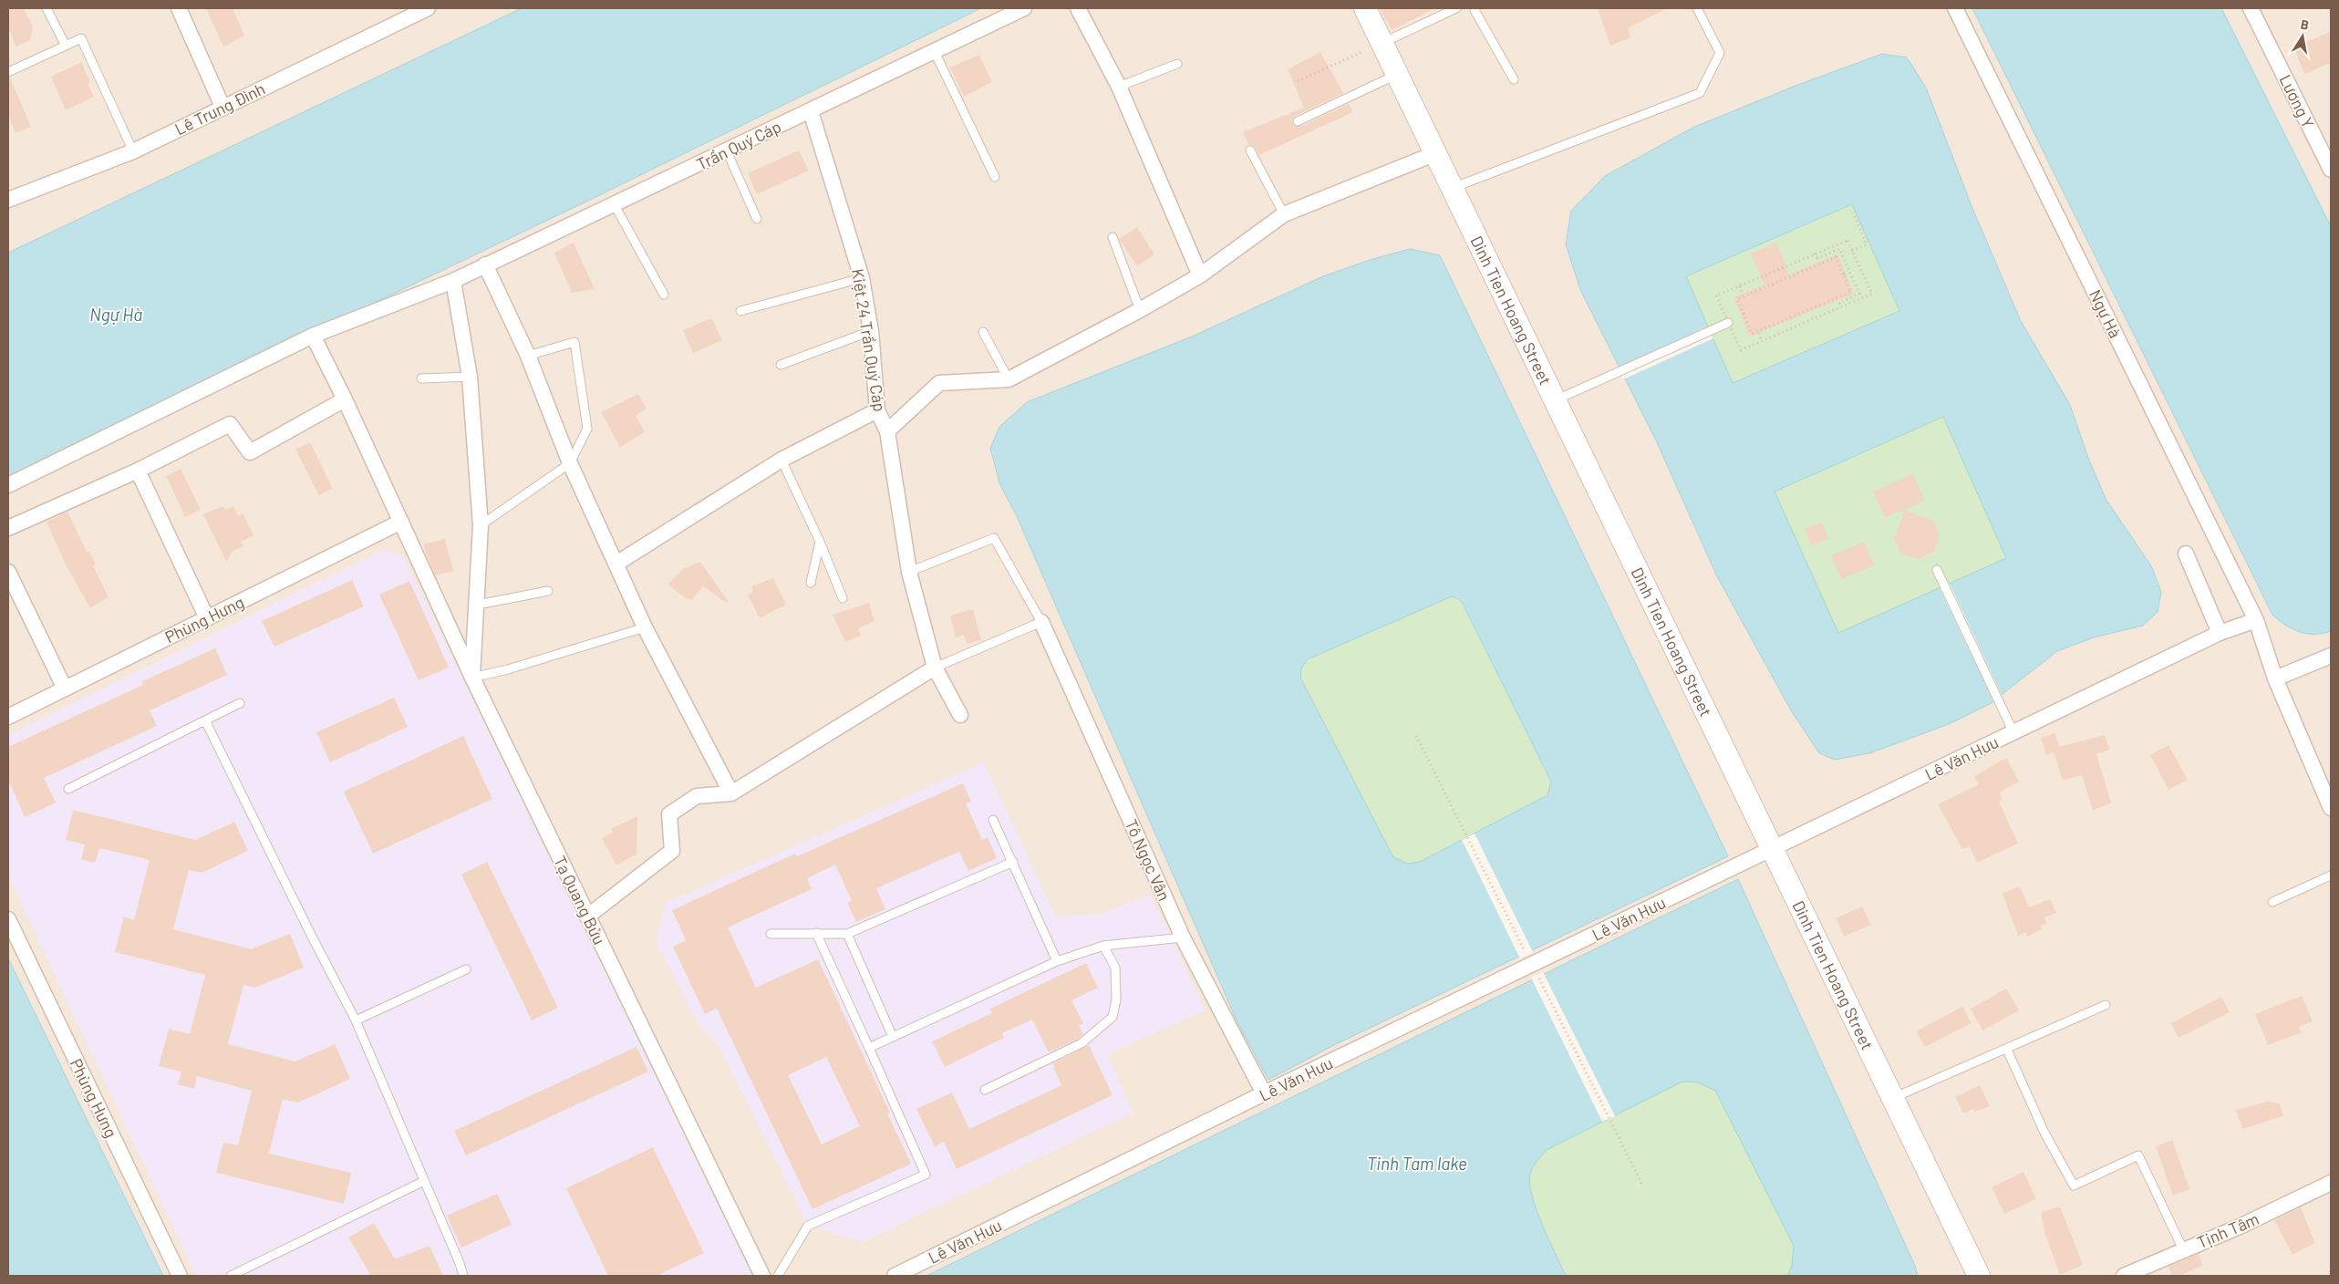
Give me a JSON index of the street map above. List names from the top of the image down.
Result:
{
  "streets": {
    "main road": ["Dinh Tien Hoang Street"],
    "street": [
      "Lương Y",
      "Lê Trung Đình",
      "Trần Quý Cáp",
      "Ngự Hà",
      "Kiệt 24 Trần Quý Cáp",
      "Phùng Hưng",
      "Lê Văn Hưu",
      "Tô Ngọc Vân",
      "Tạ Quang Bửu",
      "Tịnh Tâm"
    ]
  },
  "crossings": [
    ["Trần Quý Cáp", "Kiệt 24 Trần Quý Cáp"],
    ["Trần Quý Cáp", "Tạ Quang Bửu"],
    ["Dinh Tien Hoang Street", "Lê Văn Hưu"],
    ["Ngự Hà", "Lê Văn Hưu"],
    ["Phùng Hưng", "Tạ Quang Bửu"],
    ["Lê Văn Hưu", "Tô Ngọc Vân"]
  ],
  "water": ["Ngự Hà", "Tinh Tam lake"],
  "north": "top"
}
